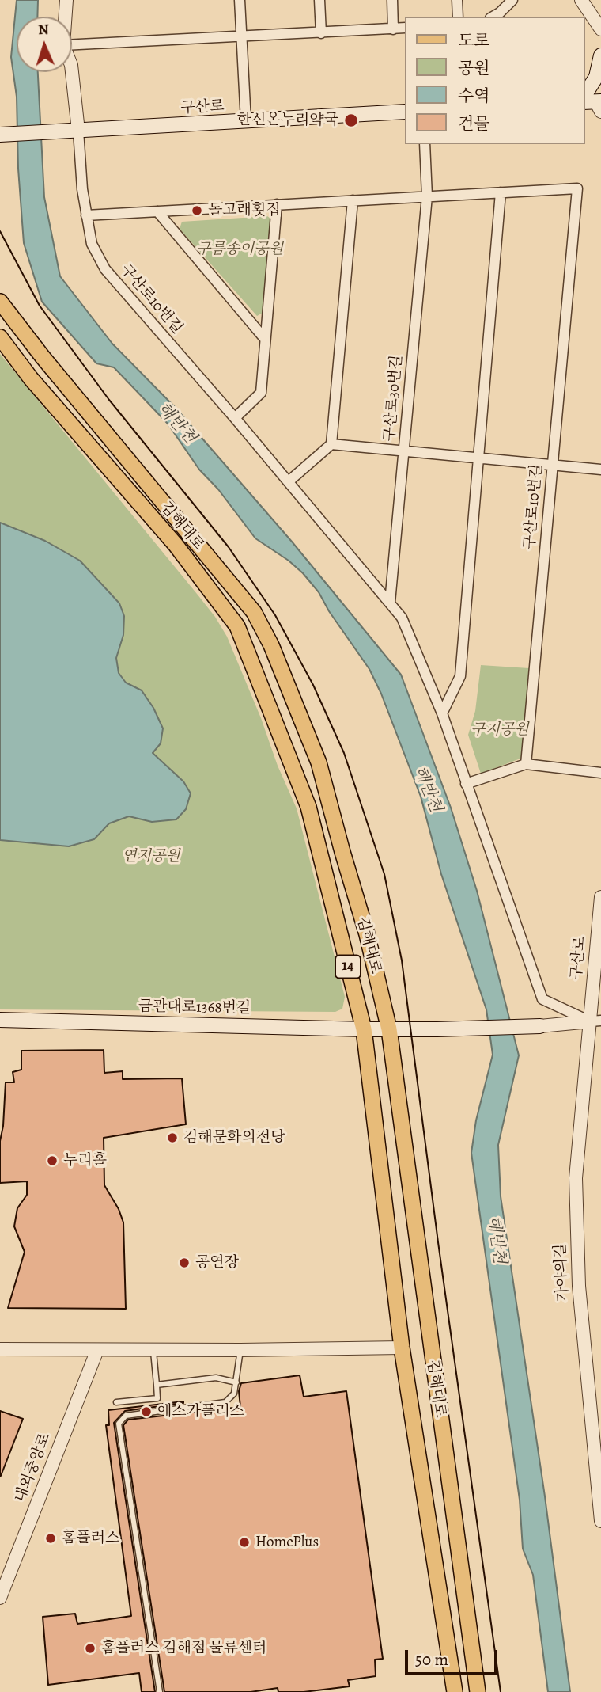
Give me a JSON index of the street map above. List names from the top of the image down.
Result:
{
  "streets": {
    "main road": [
      "구산로",
      "김해대로",
      "14",
      "금관대로1368번길"
    ],
    "street": [
      "구산로10번길",
      "구산로30번길",
      "가야의길",
      "내외중앙로"
    ]
  },
  "crossings": [
    ["구산로", "구산로10번길"],
    ["구산로", "가야의길"],
    ["구산로10번길", "구산로30번길"],
    ["구산로10번길", "가야의길"],
    ["김해대로", "금관대로1368번길"]
  ],
  "water": ["해반천"],
  "parks": ["구름송이공원", "구지공원", "연지공원"],
  "places": [
    "한신온누리약국",
    "돌고래횟집",
    "김해문화의전당",
    "누리홀",
    "공연장",
    "에스카플러스",
    "홈플러스",
    "HomePlus",
    "홈플러스 김해점 물류센터"
  ],
  "legend": [
    "도로",
    "공원",
    "수역",
    "건물"
  ],
  "scale_bar": "50 m",
  "north": "top"
}
